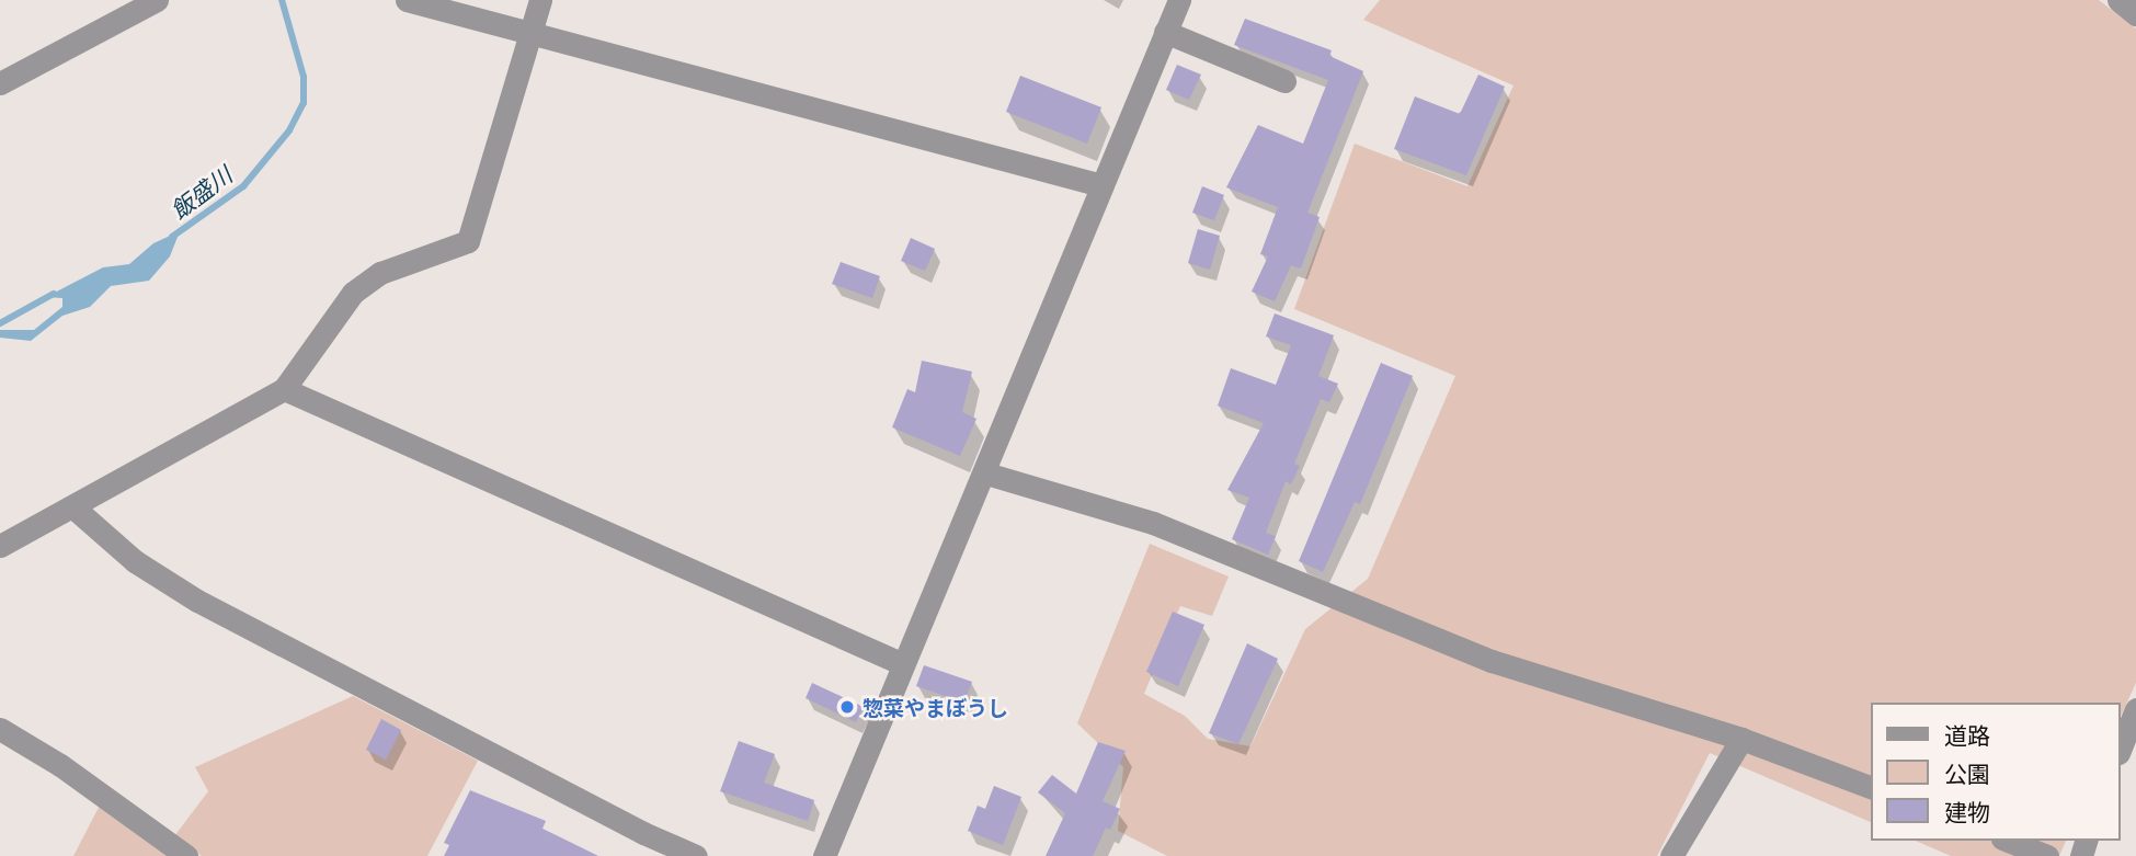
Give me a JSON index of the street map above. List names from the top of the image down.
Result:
{
  "water": ["飯盛川"],
  "places": ["惣菜やまぼうし"],
  "legend": ["道路", "公園", "建物"]
}
